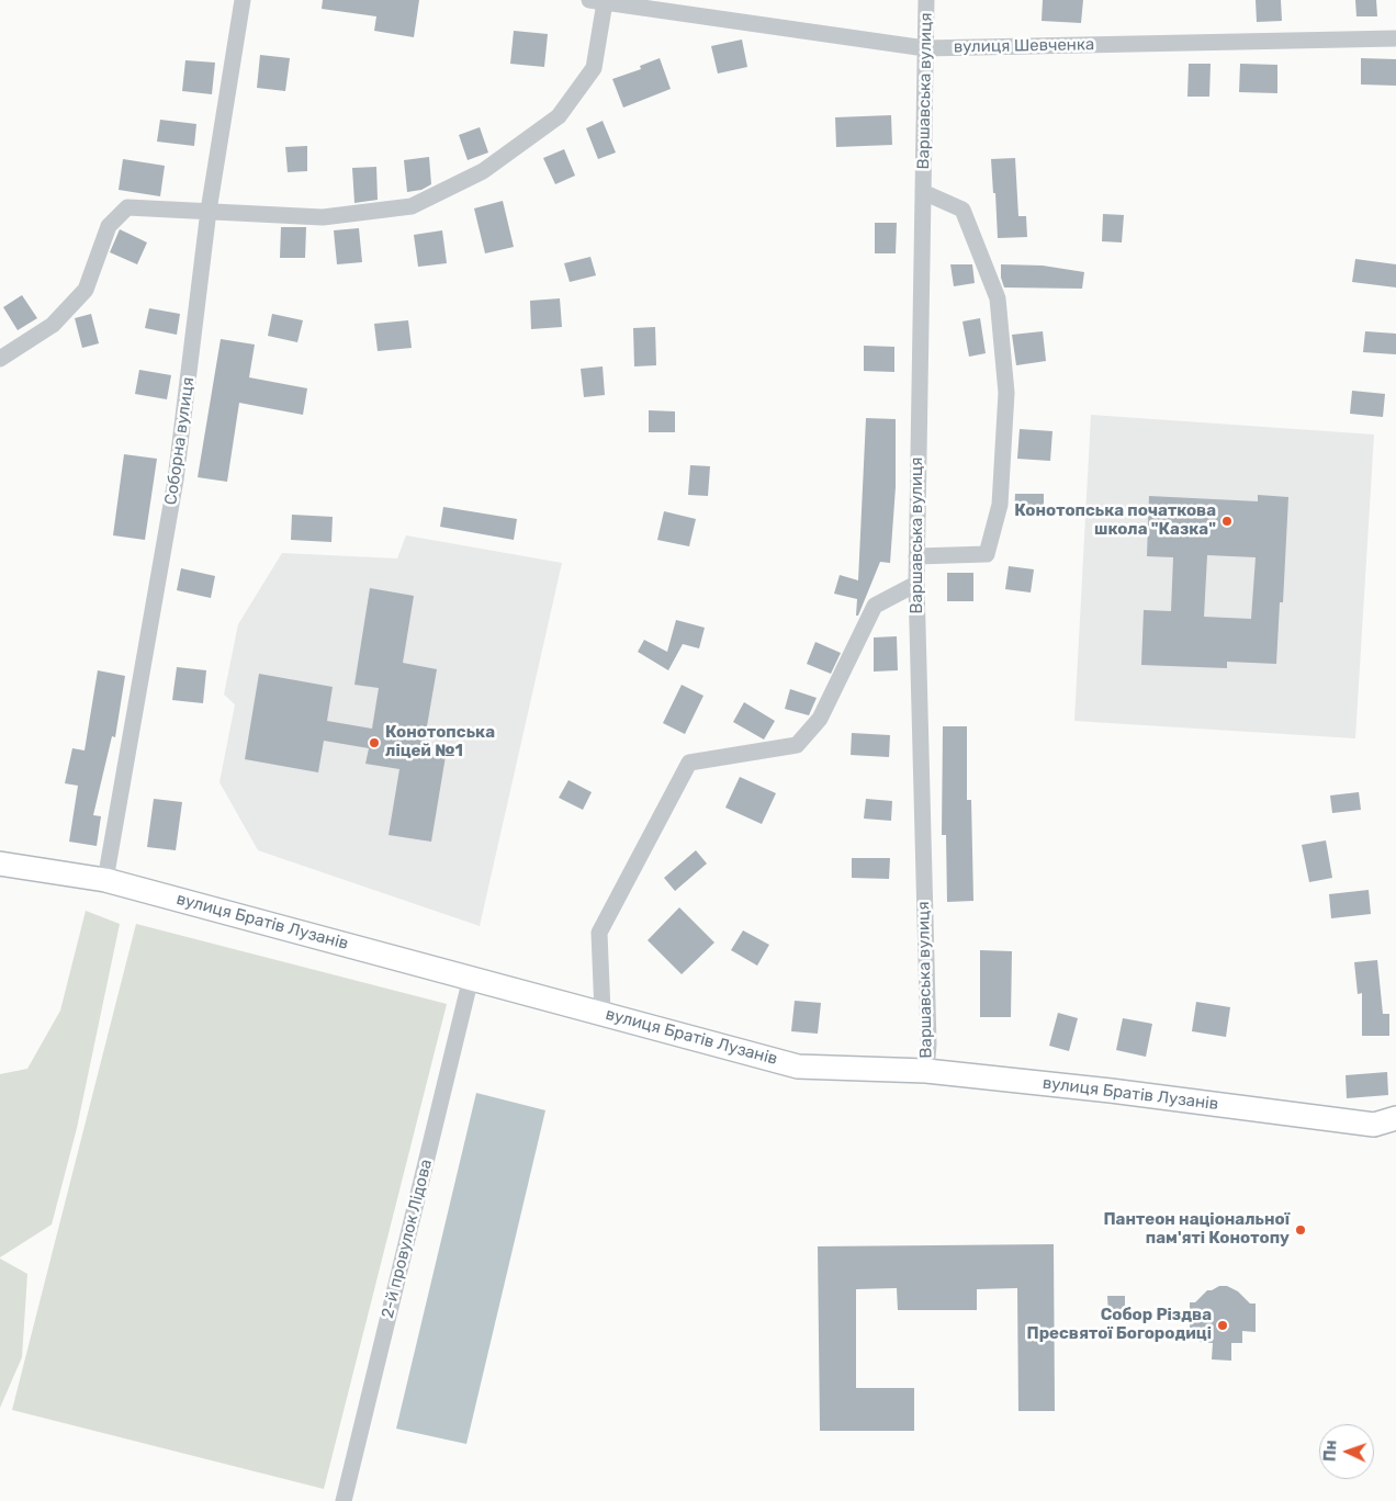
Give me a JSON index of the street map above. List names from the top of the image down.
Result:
{
  "streets": {
    "main road": ["вулиця Братів Лузанів"],
    "street": [
      "вулиця Шевченка",
      "Варшавська вулиця",
      "Соборна вулиця",
      "2-й провулок Лідова"
    ]
  },
  "crossings": [
    ["вулиця Шевченка", "Варшавська вулиця"],
    ["Варшавська вулиця", "вулиця Братів Лузанів"],
    ["Соборна вулиця", "вулиця Братів Лузанів"],
    ["вулиця Братів Лузанів", "2-й провулок Лідова"]
  ],
  "places": [
    "Конотопська початкова школа \"Казка\"",
    "Конотопська ліцей №1",
    "Пантеон національної пам'яті Конотопу",
    "Собор Різдва Пресвятої Богородиці"
  ],
  "north": "left"
}
